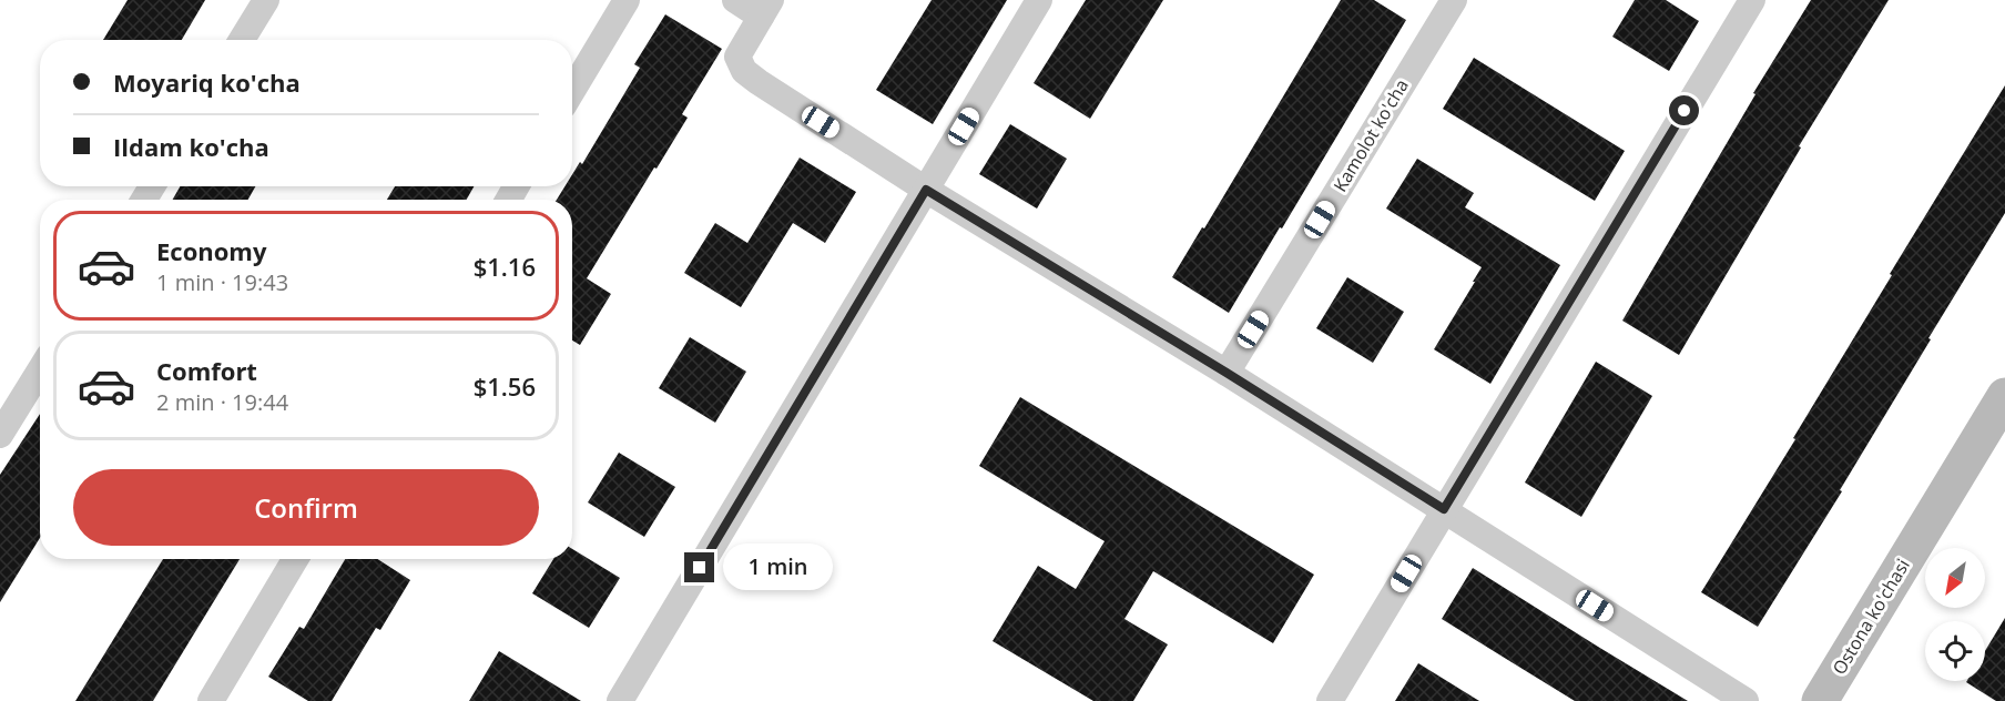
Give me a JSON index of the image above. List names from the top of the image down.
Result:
{
  "streets": {
    "street": ["Kamolot ko'cha", "Ostona ko'chasi"]
  },
  "north": "bottom left",
  "page": {
    "banner": ["Moyariq ko'cha", "Ildam ko'cha"],
    "list": [
      {
        "name": "Economy",
        "note": "1 min · 19:43",
        "value": "$1.16"
      },
      {
        "name": "Comfort",
        "note": "2 min · 19:44",
        "value": "$1.56"
      }
    ],
    "buttons": "Confirm",
    "bubble": "1 min"
  }
}
